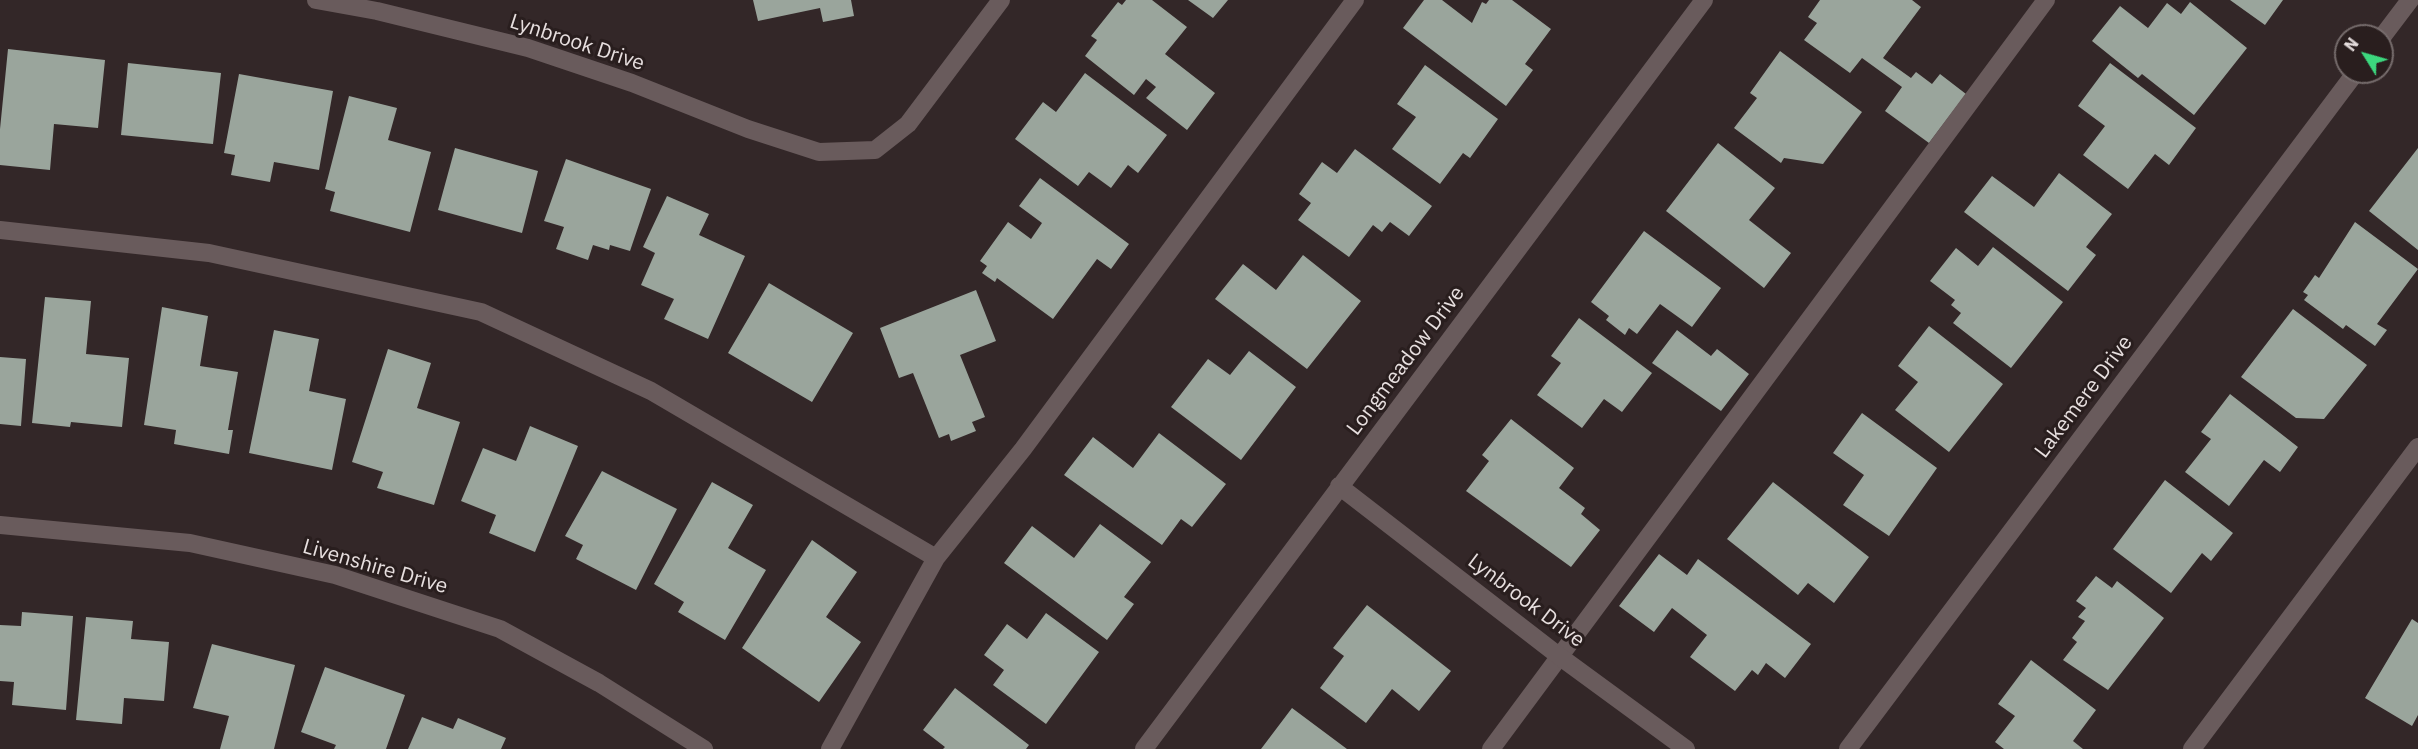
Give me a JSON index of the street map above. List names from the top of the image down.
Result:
{
  "streets": {
    "street": [
      "Lynbrook Drive",
      "Longmeadow Drive",
      "Lakemere Drive",
      "Livenshire Drive"
    ]
  },
  "crossings": [
    ["Lynbrook Drive", "Longmeadow Drive"]
  ],
  "north": "top left"
}
